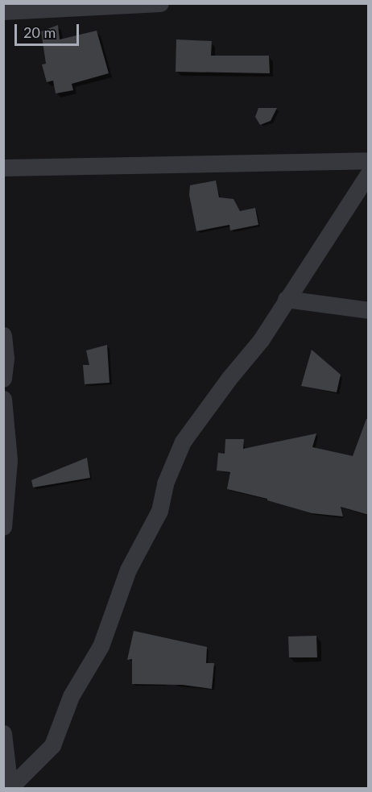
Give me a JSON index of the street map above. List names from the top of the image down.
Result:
{
  "scale_bar": "20 m"
}
